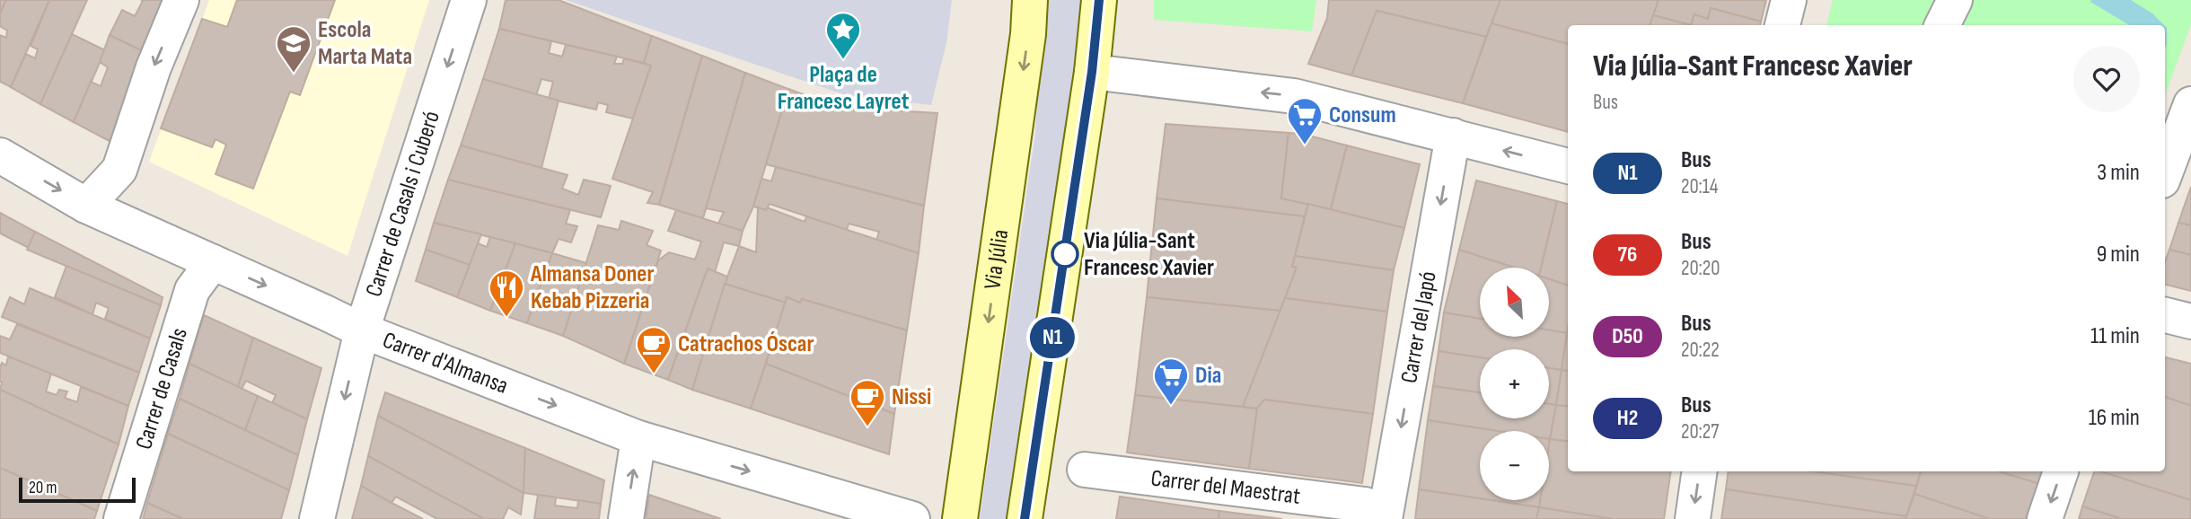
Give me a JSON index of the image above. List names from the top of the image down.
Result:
{
  "streets": {
    "street": [
      "Carrer de Casals i Cuberó",
      "Via Júlia",
      "Carrer del Japó",
      "Carrer d'Almansa",
      "Carrer de Casals",
      "Carrer del Maestrat"
    ]
  },
  "crossings": [
    ["Carrer de Casals i Cuberó", "Carrer d'Almansa"],
    ["Carrer del Japó", "Carrer del Maestrat"],
    ["Carrer d'Almansa", "Carrer de Casals"]
  ],
  "one_way": ["Carrer del Japó", "Carrer d'Almansa"],
  "places": {
    "place": ["Plaça de Francesc Layret"],
    "school or university": ["Escola Marta Mata"],
    "supermarket": ["Consum", "Dia"],
    "other": ["Via Júlia-Sant Francesc Xavier"],
    "restaurant": ["Almansa Doner Kebab Pizzeria"],
    "cafe": ["Catrachos Óscar", "Nissi"]
  },
  "lines": ["bus line N1"],
  "scale_bar": "20 m",
  "north": "top left",
  "page": {
    "on_map": "N1",
    "heading": ["Via Júlia-Sant Francesc Xavier", "Bus"],
    "list": [
      {
        "mark": "N1",
        "name": "Bus",
        "note": "20:14",
        "value": "3 min"
      },
      {
        "mark": "76",
        "name": "Bus",
        "note": "20:20",
        "value": "9 min"
      },
      {
        "mark": "D50",
        "name": "Bus",
        "note": "20:22",
        "value": "11 min"
      },
      {
        "mark": "H2",
        "name": "Bus",
        "note": "20:27",
        "value": "16 min"
      }
    ],
    "map_buttons": ["+", "−"],
    "scale": "20 m"
  }
}
